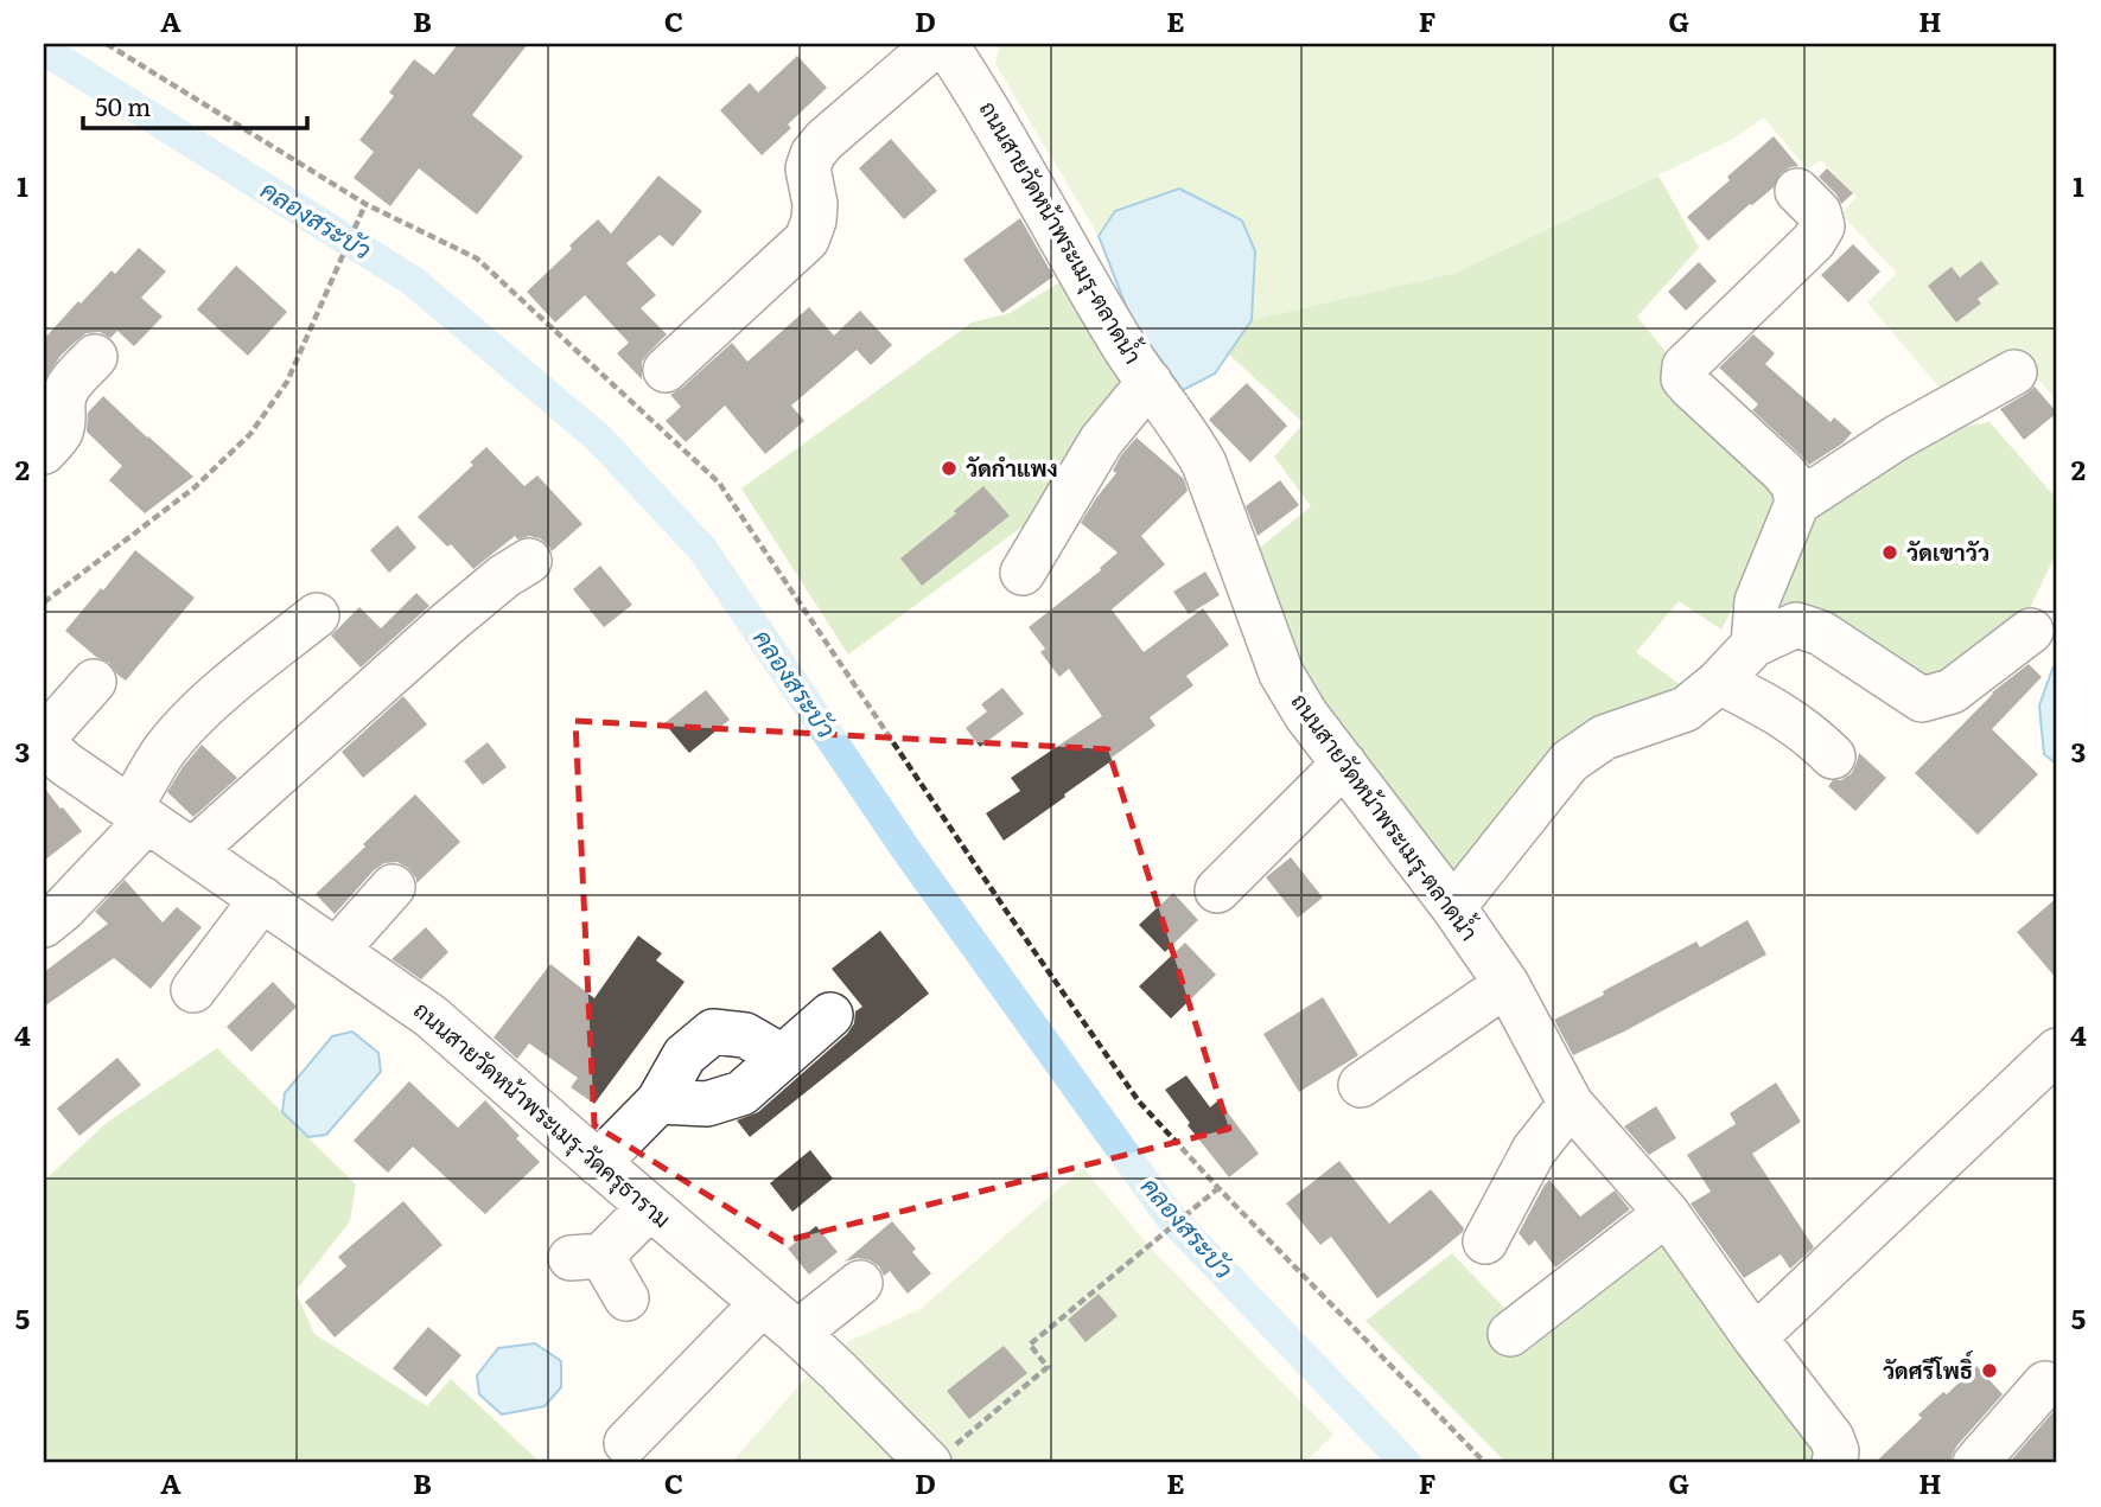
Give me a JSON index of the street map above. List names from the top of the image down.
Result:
{
  "streets": {
    "street": ["ถนนสายวัดหน้าพระเมรุ-ตลาดน้ำ", "ถนนสายวัดหน้าพระเมรุ-วัดครุธาราม"]
  },
  "water": ["คลองสระบัว"],
  "places": ["วัดกำแพง", "วัดเขาวัว", "วัดศรีโพธิ์"],
  "scale_bar": "50 m",
  "grid": {
    "columns": [
      "A",
      "B",
      "C",
      "D",
      "E",
      "F",
      "G",
      "H"
    ],
    "rows": [
      "1",
      "2",
      "3",
      "4",
      "5"
    ]
  }
}
